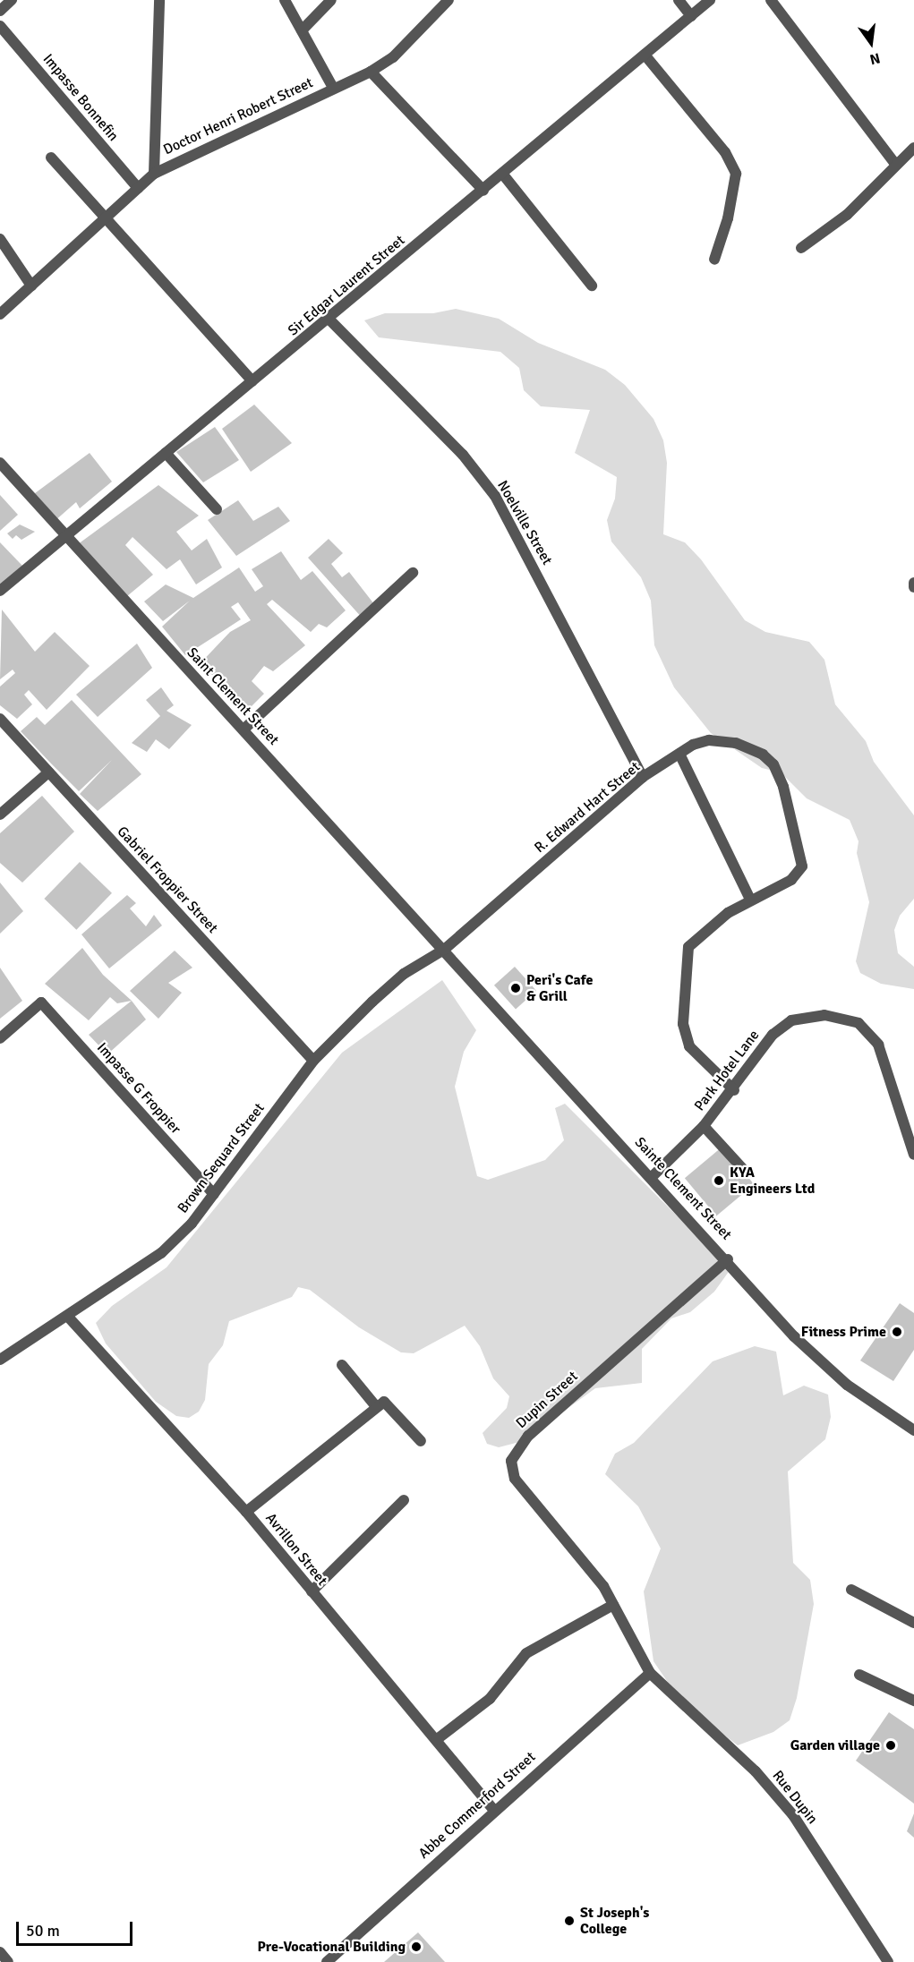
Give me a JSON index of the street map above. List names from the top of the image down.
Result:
{
  "streets": {
    "street": [
      "Impasse Bonnefin",
      "Doctor Henri Robert Street",
      "Sir Edgar Laurent Street",
      "Noelville Street",
      "Saint Clement Street",
      "R. Edward Hart Street",
      "Gabriel Froppier Street",
      "Park Hotel Lane",
      "Impasse G Froppier",
      "Brown Sequard Street",
      "Sainte Clement Street",
      "Dupin Street",
      "Avrillon Street",
      "Rue Dupin",
      "Abbe Commerford Street"
    ]
  },
  "crossings": [
    ["Impasse Bonnefin", "Doctor Henri Robert Street"],
    ["Sir Edgar Laurent Street", "Noelville Street"],
    ["Sir Edgar Laurent Street", "Saint Clement Street"],
    ["Noelville Street", "R. Edward Hart Street"],
    ["Saint Clement Street", "R. Edward Hart Street"],
    ["Saint Clement Street", "Brown Sequard Street"],
    ["Saint Clement Street", "Sainte Clement Street"],
    ["R. Edward Hart Street", "Brown Sequard Street"],
    ["R. Edward Hart Street", "Sainte Clement Street"],
    ["Gabriel Froppier Street", "Brown Sequard Street"],
    ["Park Hotel Lane", "Sainte Clement Street"],
    ["Impasse G Froppier", "Brown Sequard Street"],
    ["Brown Sequard Street", "Sainte Clement Street"],
    ["Brown Sequard Street", "Avrillon Street"],
    ["Sainte Clement Street", "Dupin Street"],
    ["Dupin Street", "Rue Dupin"],
    ["Dupin Street", "Abbe Commerford Street"],
    ["Avrillon Street", "Abbe Commerford Street"],
    ["Rue Dupin", "Abbe Commerford Street"]
  ],
  "places": [
    "Peri's Cafe & Grill",
    "KYA Engineers Ltd",
    "Fitness Prime",
    "Garden village",
    "St Joseph's College",
    "Pre-Vocational Building"
  ],
  "scale_bar": "50 m",
  "north": "bottom"
}
